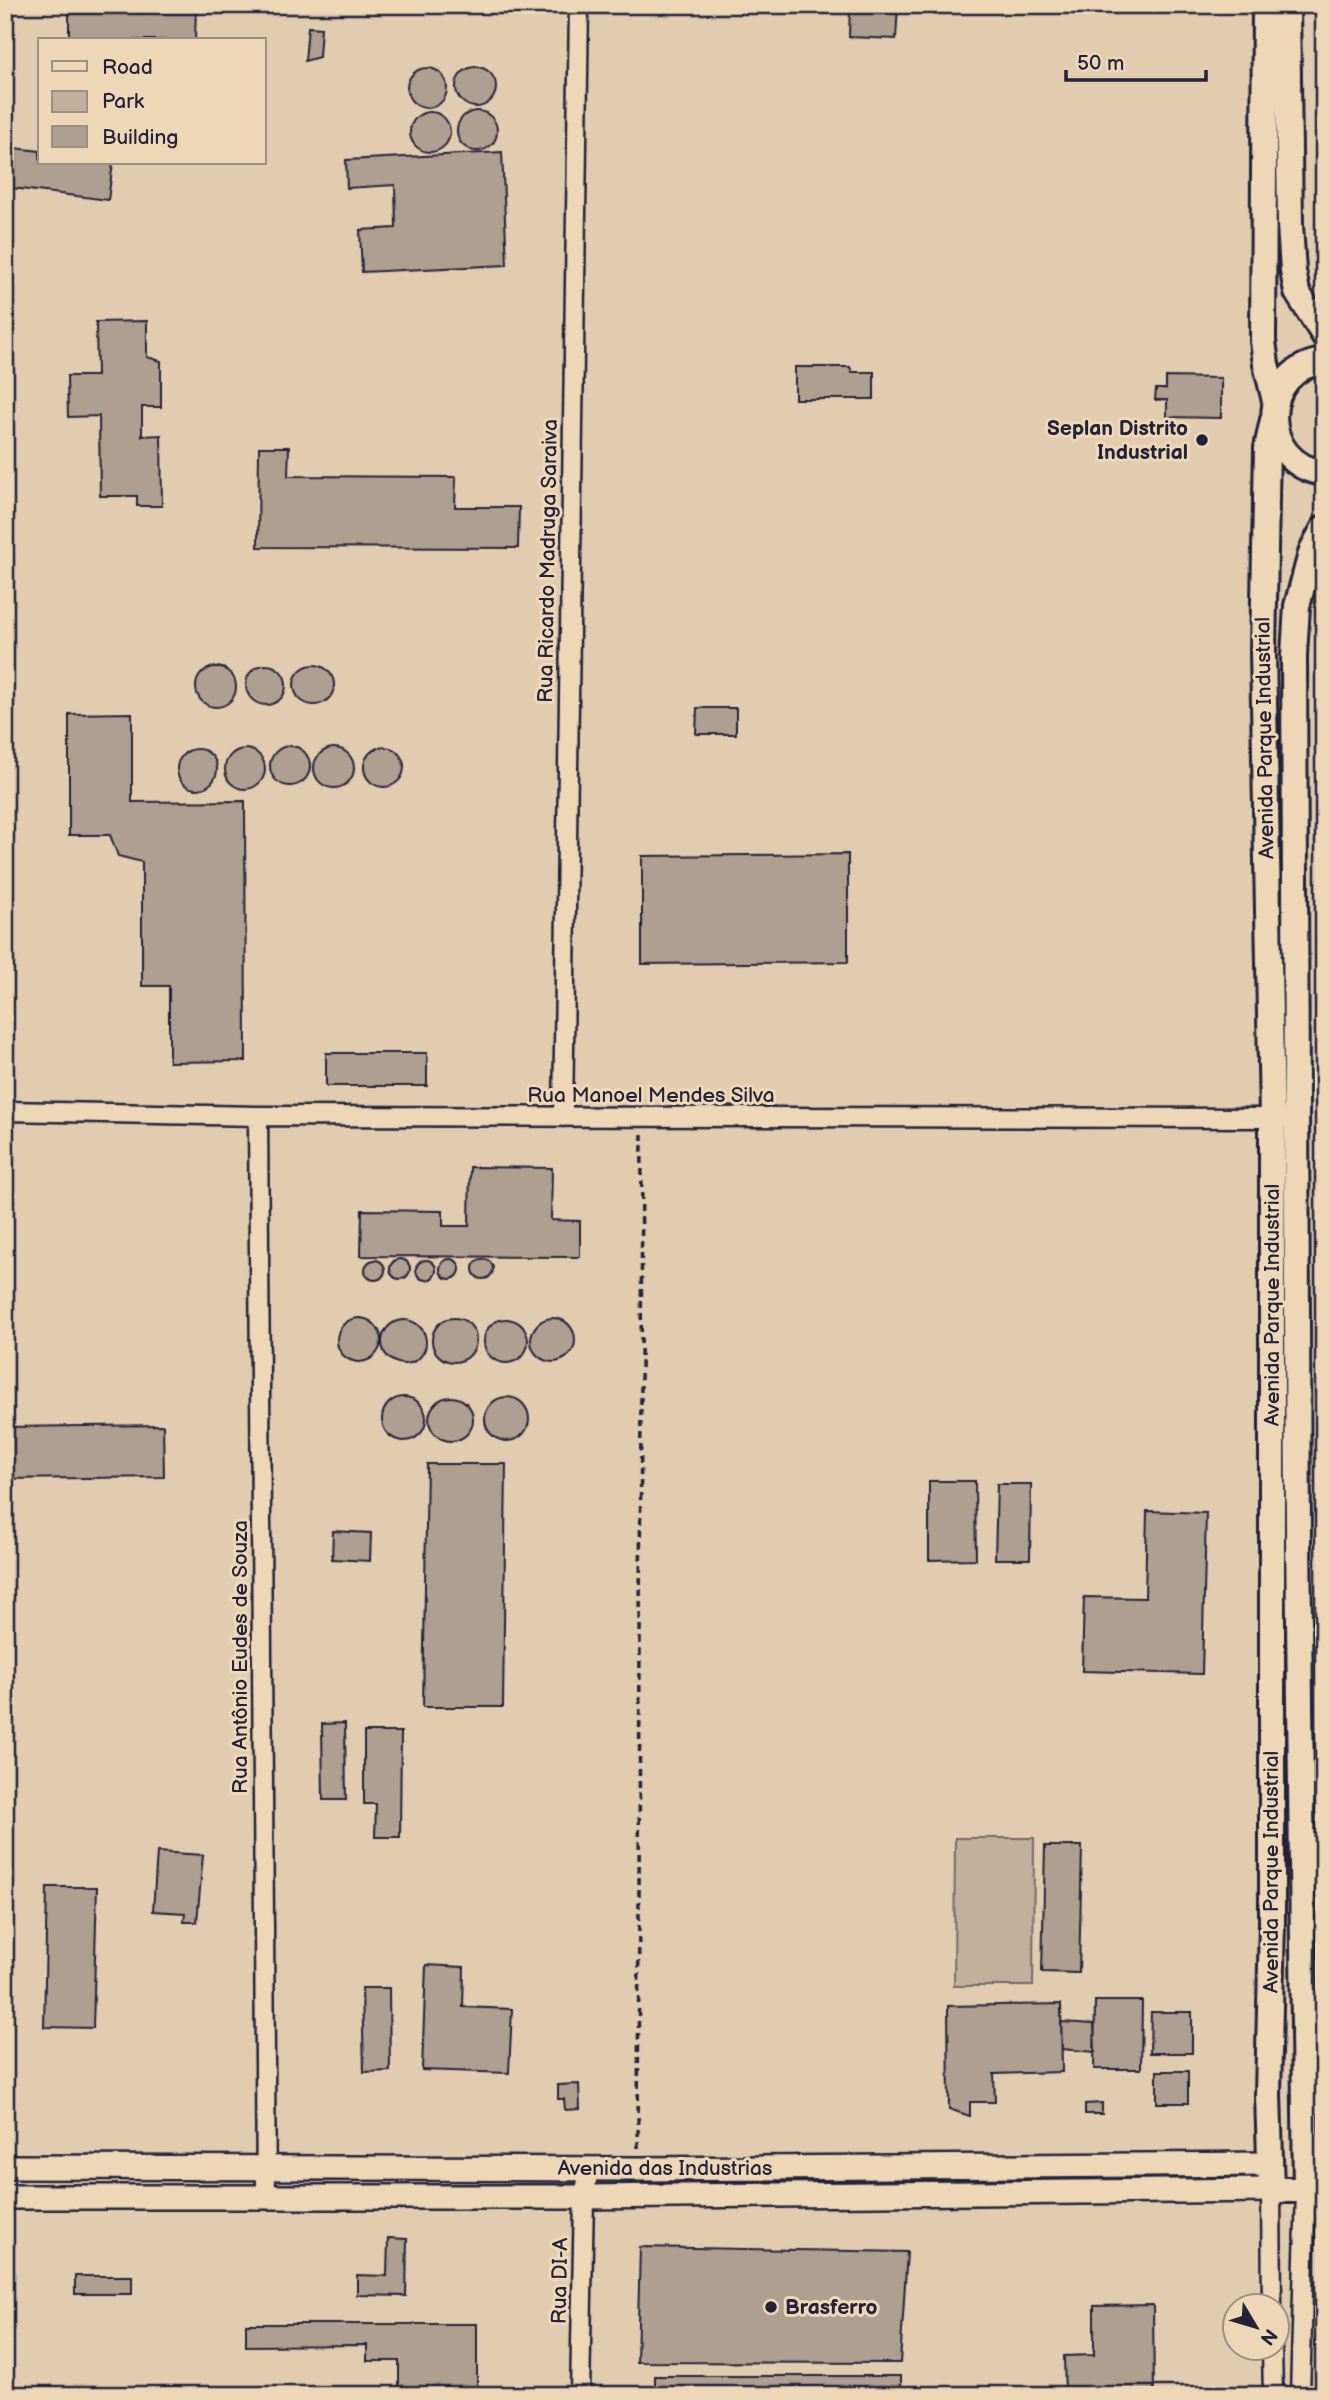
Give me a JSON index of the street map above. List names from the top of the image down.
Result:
{
  "streets": {
    "main road": ["Avenida Parque Industrial", "Avenida das Industrias"],
    "street": [
      "Rua Ricardo Madruga Saraiva",
      "Rua Manoel Mendes Silva",
      "Rua Antônio Eudes de Souza",
      "Rua DI-A"
    ]
  },
  "crossings": [
    ["Rua Ricardo Madruga Saraiva", "Rua Manoel Mendes Silva"],
    ["Avenida Parque Industrial", "Rua Manoel Mendes Silva"],
    ["Avenida Parque Industrial", "Avenida das Industrias"],
    ["Rua Manoel Mendes Silva", "Rua Antônio Eudes de Souza"],
    ["Rua Antônio Eudes de Souza", "Avenida das Industrias"],
    ["Avenida das Industrias", "Rua DI-A"]
  ],
  "places": ["Seplan Distrito Industrial", "Brasferro"],
  "legend": ["Road", "Park", "Building"],
  "scale_bar": "50 m",
  "north": "bottom right"
}
